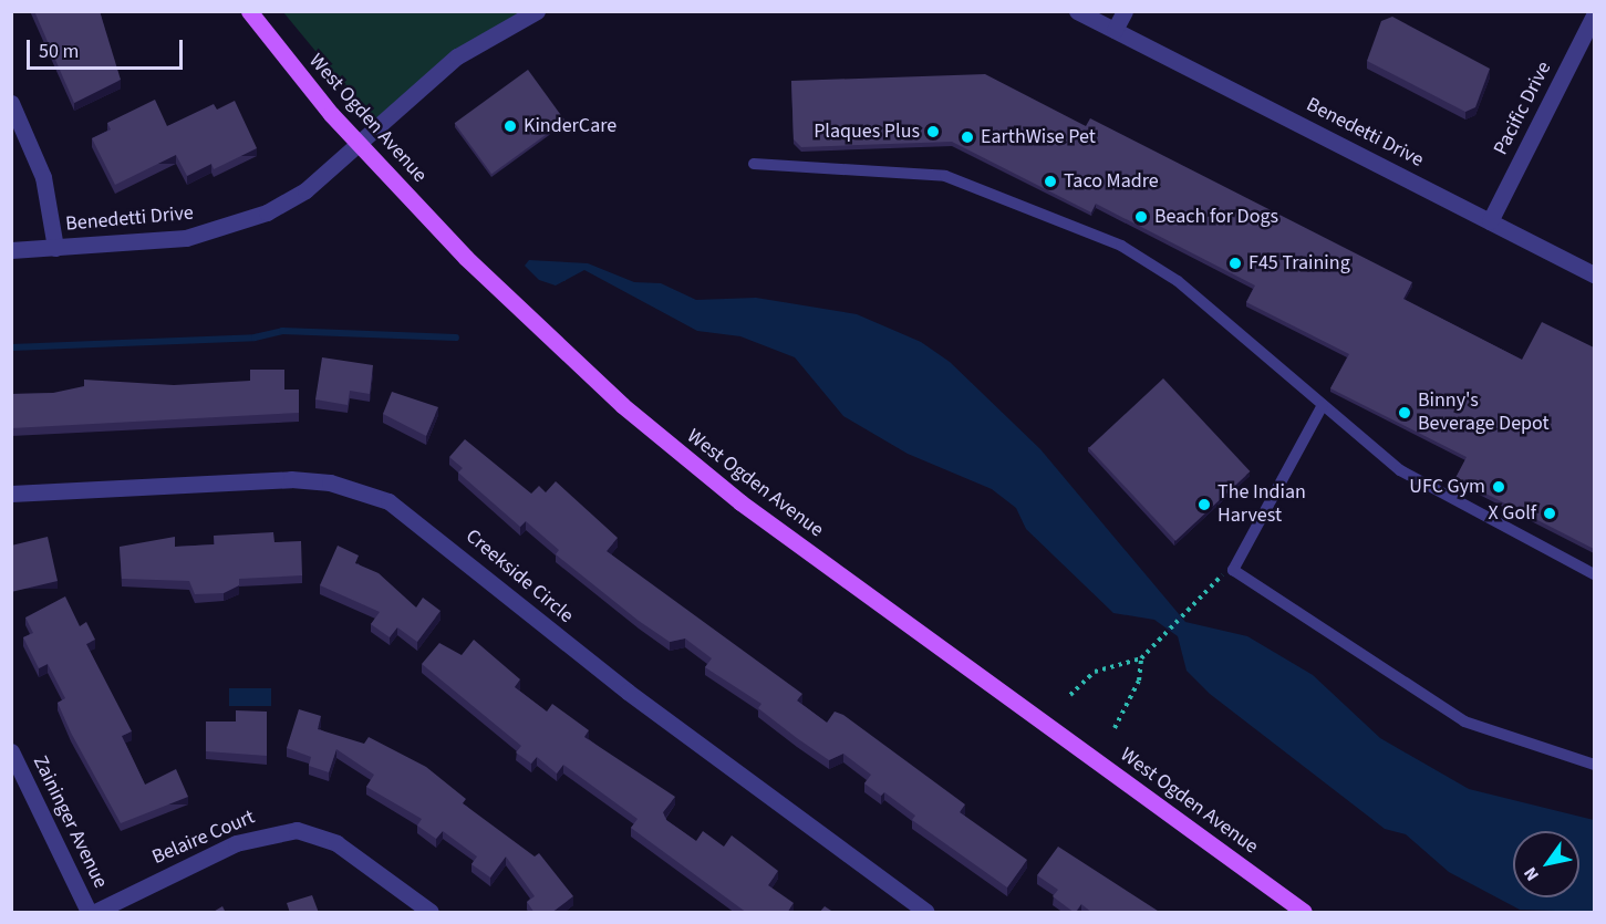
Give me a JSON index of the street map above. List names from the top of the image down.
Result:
{
  "streets": {
    "main road": ["West Ogden Avenue"],
    "street": [
      "Pacific Drive",
      "Benedetti Drive",
      "Creekside Circle",
      "Zaininger Avenue",
      "Belaire Court"
    ]
  },
  "crossings": [
    ["Pacific Drive", "Benedetti Drive"],
    ["West Ogden Avenue", "Benedetti Drive"]
  ],
  "places": [
    "KinderCare",
    "Plaques Plus",
    "EarthWise Pet",
    "Taco Madre",
    "Beach for Dogs",
    "F45 Training",
    "Binny's Beverage Depot",
    "UFC Gym",
    "The Indian Harvest",
    "X Golf"
  ],
  "scale_bar": "50 m",
  "north": "bottom left"
}
